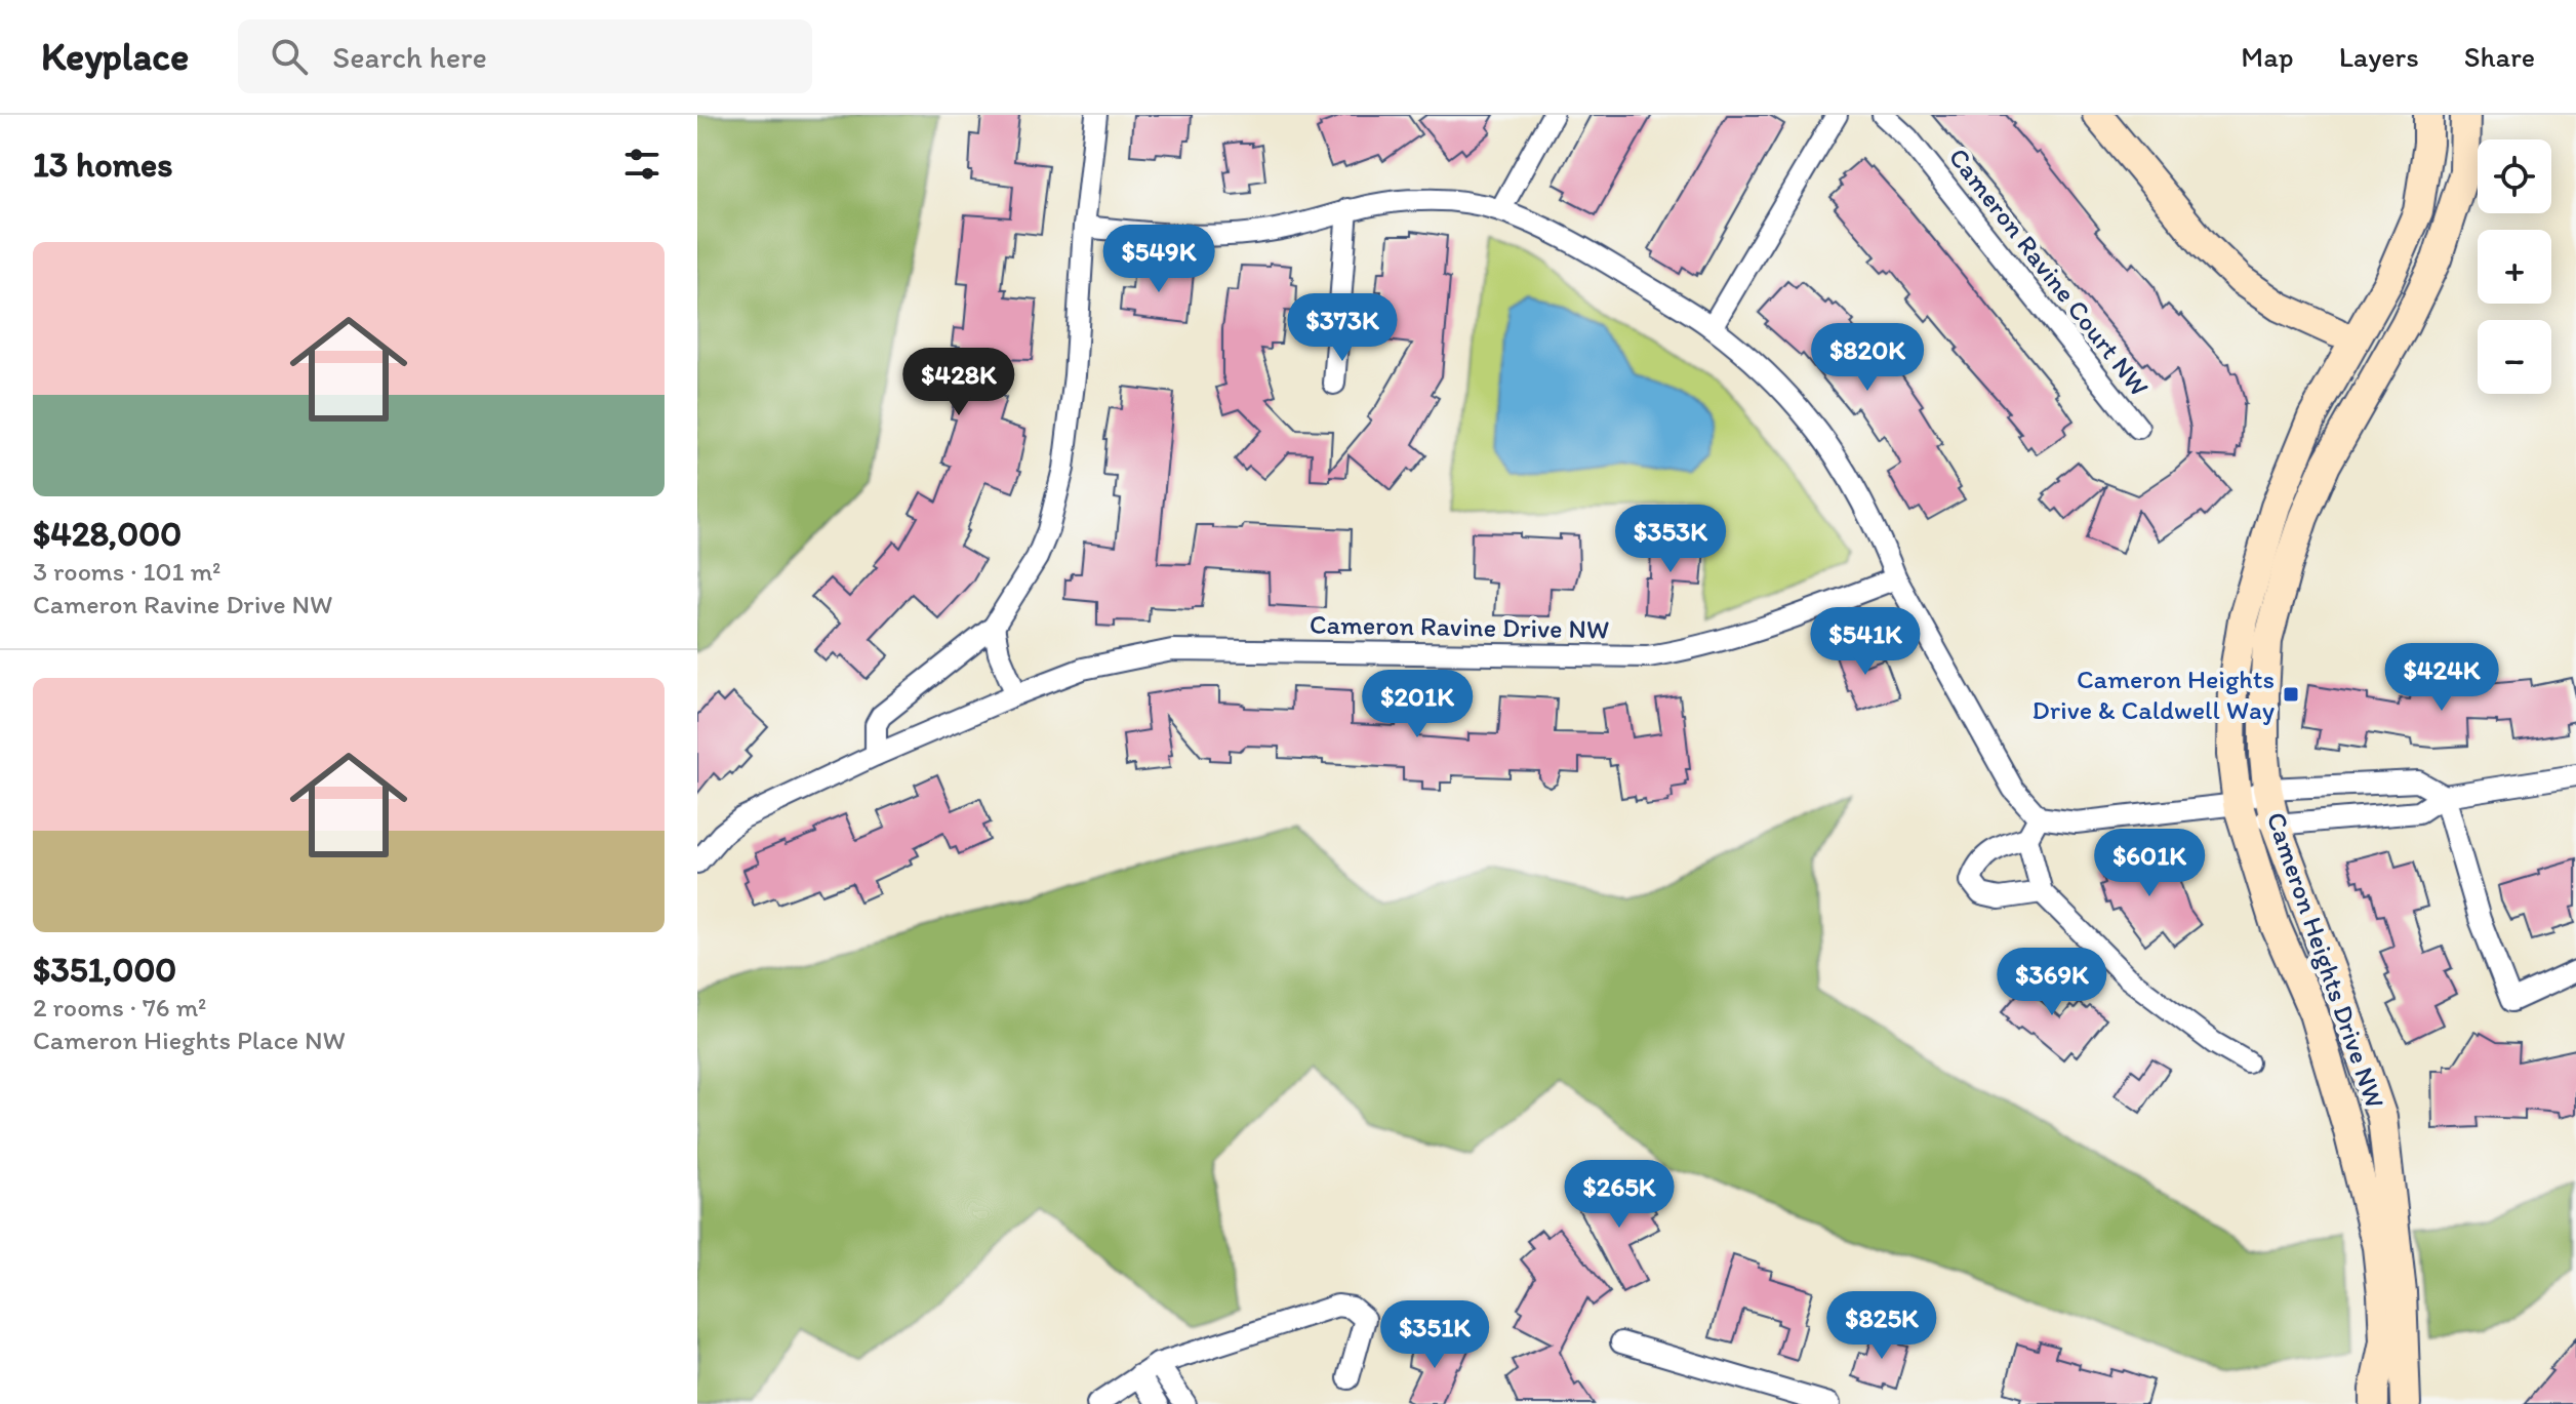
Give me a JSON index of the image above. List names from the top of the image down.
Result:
{
  "streets": {
    "street": ["Cameron Ravine Court NW", "Cameron Ravine Drive NW", "Cameron Heights Drive NW"]
  },
  "places": {
    "transit": ["Cameron Heights Drive & Caldwell Way"]
  },
  "page": {
    "header": "Keyplace",
    "search": "Search here",
    "nav": ["Map", "Layers", "Share"],
    "heading": "13 homes",
    "map_buttons": ["+", "−"],
    "list": [
      {
        "name": "$428,000",
        "note": "3 rooms · 101 m² · Cameron Ravine Drive NW"
      },
      {
        "name": "$351,000",
        "note": "2 rooms · 76 m² · Cameron Hieghts Place NW"
      }
    ],
    "price": [
      "$549K",
      "$373K",
      "$820K",
      "$428K",
      "$353K",
      "$541K",
      "$424K",
      "$201K",
      "$601K",
      "$369K",
      "$265K",
      "$825K",
      "$351K"
    ]
  }
}
